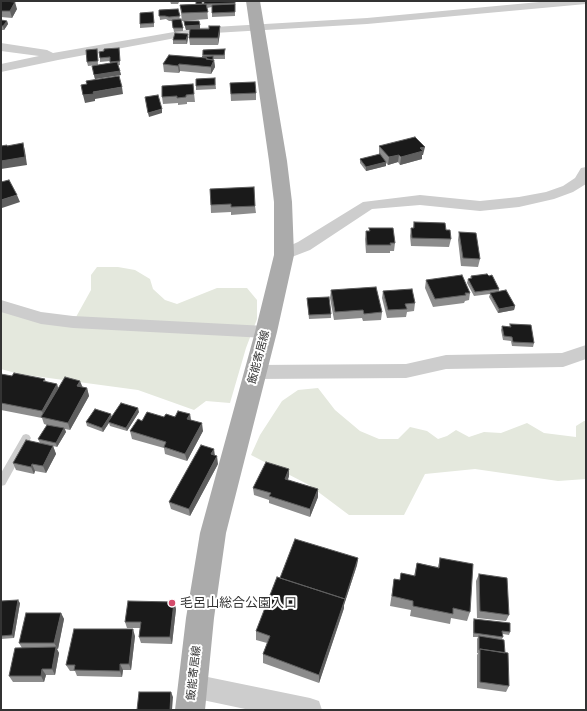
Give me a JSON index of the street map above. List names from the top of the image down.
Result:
{
  "streets": {
    "main road": ["飯能寄居線"]
  },
  "places": ["毛呂山総合公園入口"]
}
